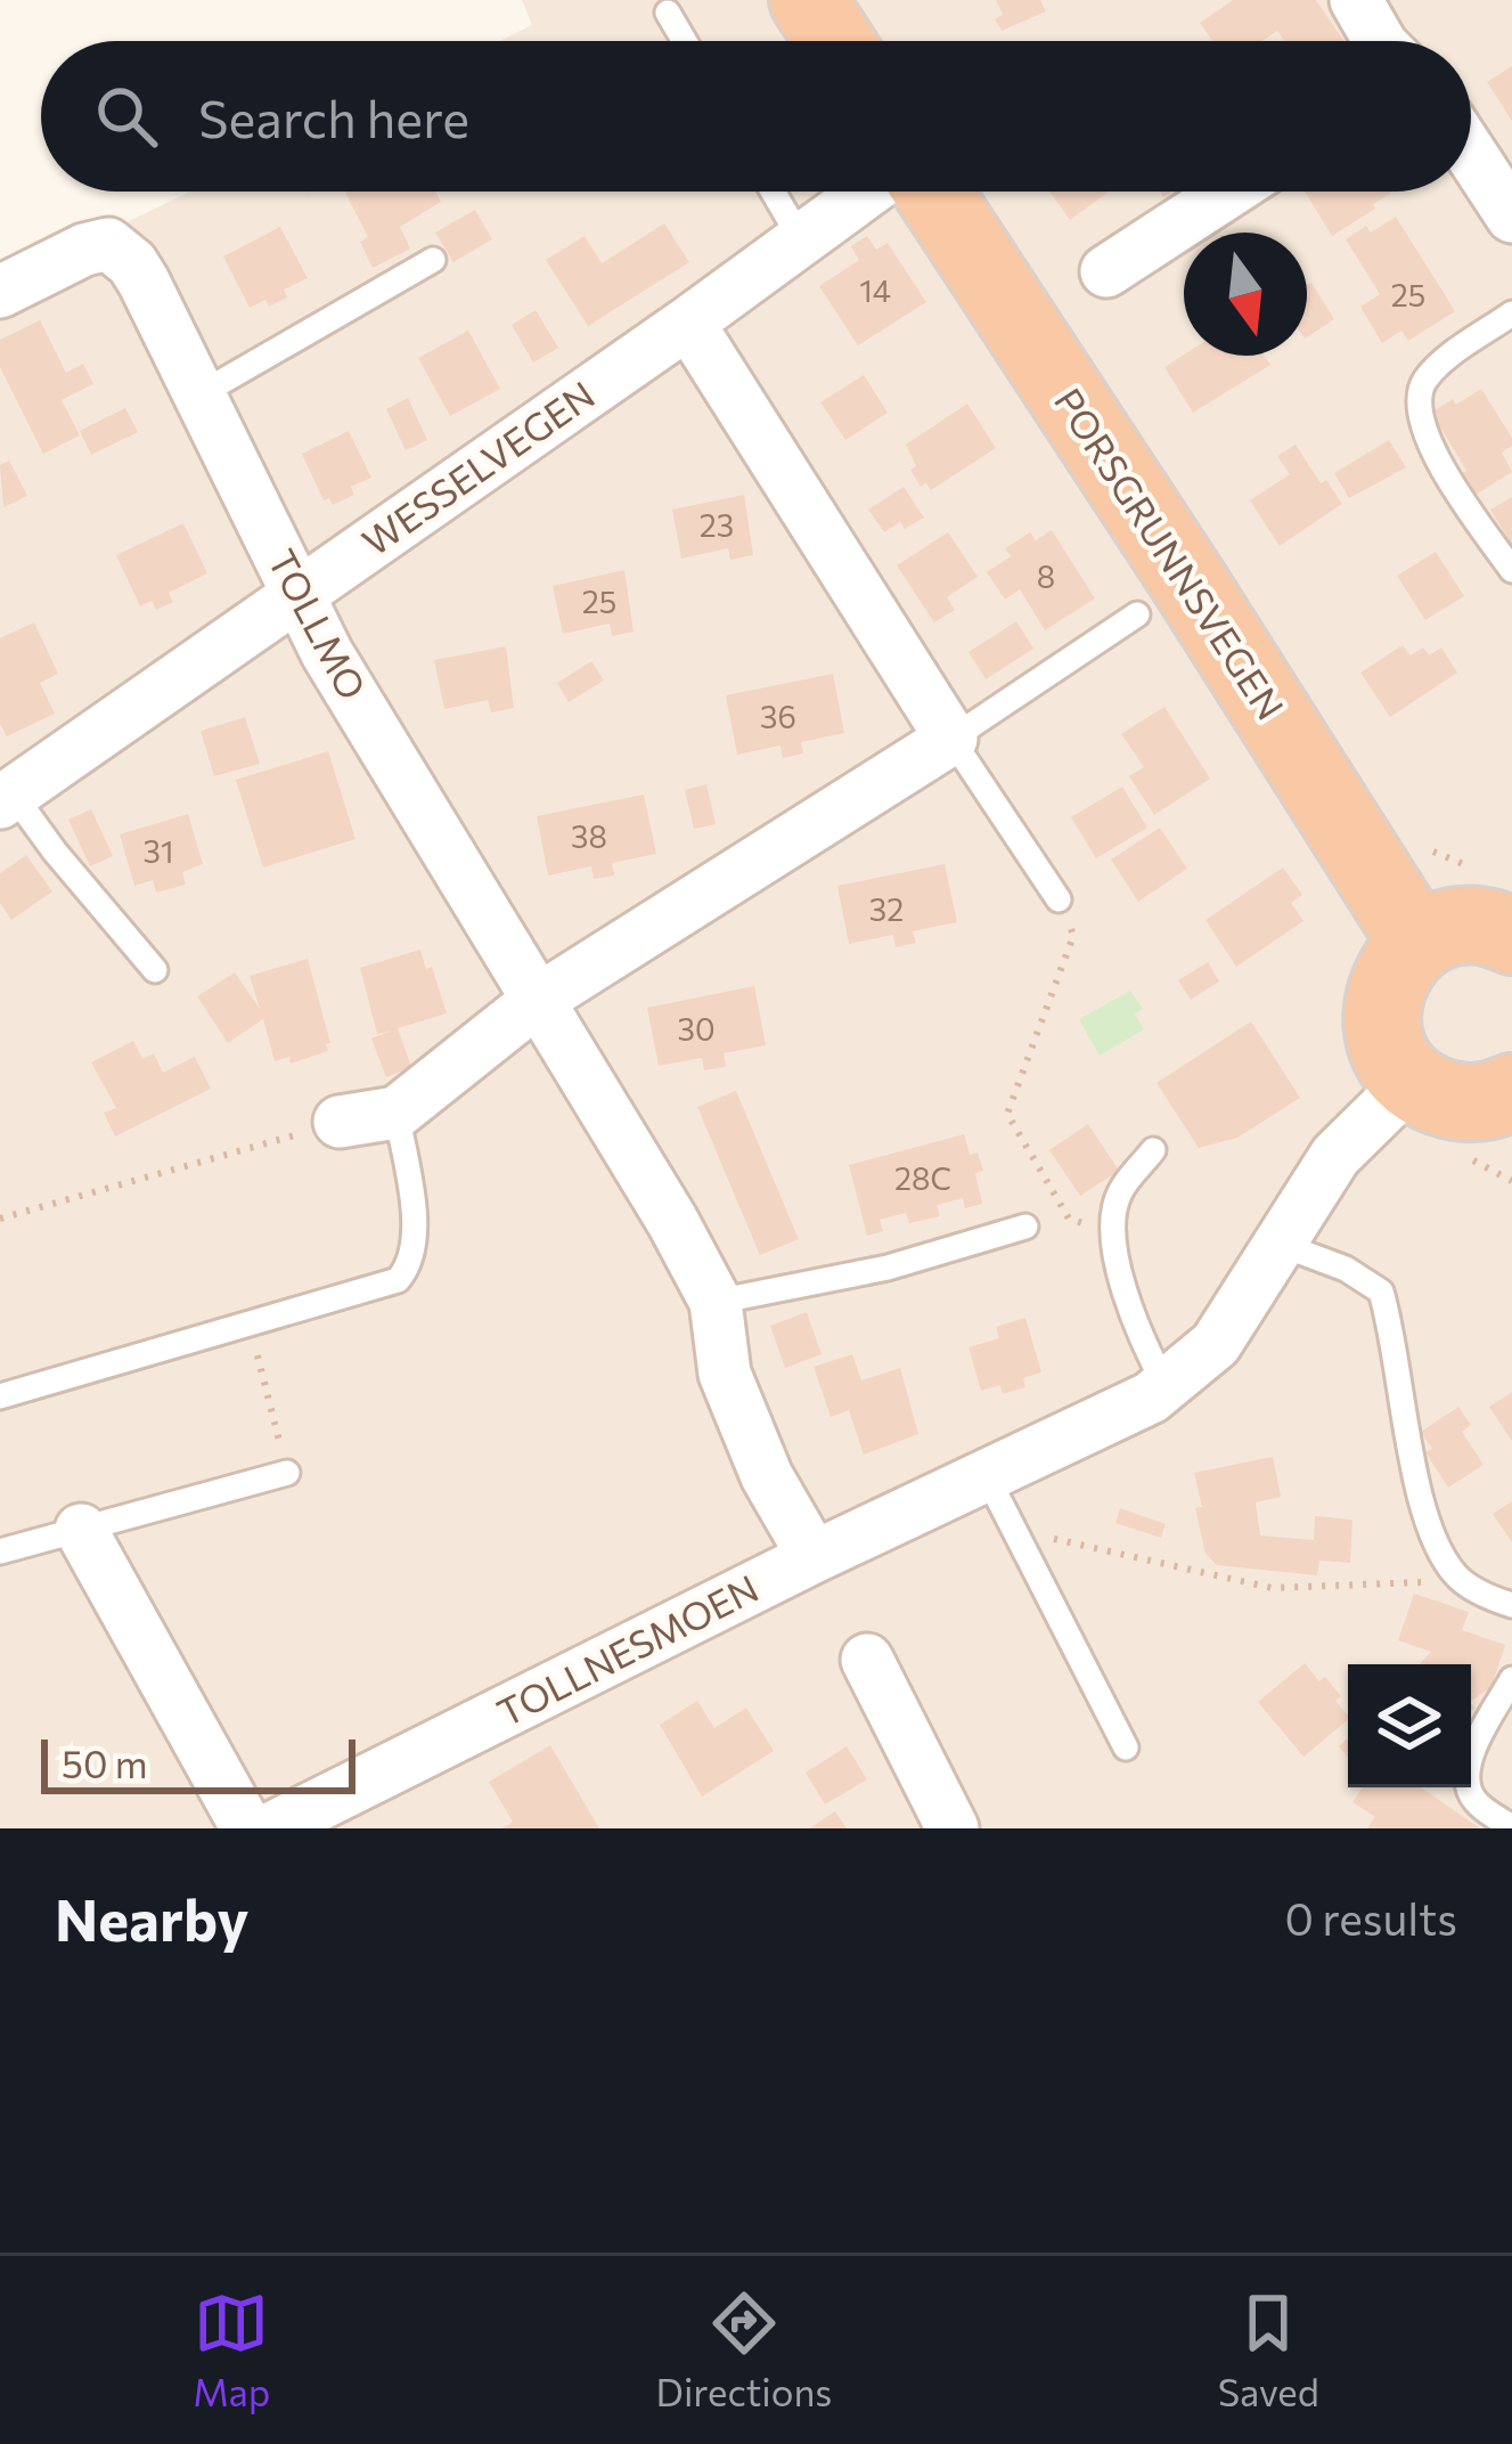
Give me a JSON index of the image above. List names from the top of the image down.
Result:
{
  "streets": {
    "highway": ["PORSGRUNNSVEGEN"],
    "street": ["WESSELVEGEN", "TOLLMO", "TOLLNESMOEN"]
  },
  "crossings": [
    ["WESSELVEGEN", "TOLLMO"],
    ["TOLLMO", "TOLLNESMOEN"]
  ],
  "house_numbers": [
    "14",
    "25",
    "23",
    "8",
    "25",
    "36",
    "38",
    "31",
    "32",
    "30",
    "28C"
  ],
  "scale_bar": "50 m",
  "north": "bottom",
  "page": {
    "search": "Search here",
    "scale": "50 m",
    "heading": ["Nearby", "0 results"],
    "nav": ["Map", "Directions", "Saved"]
  }
}
